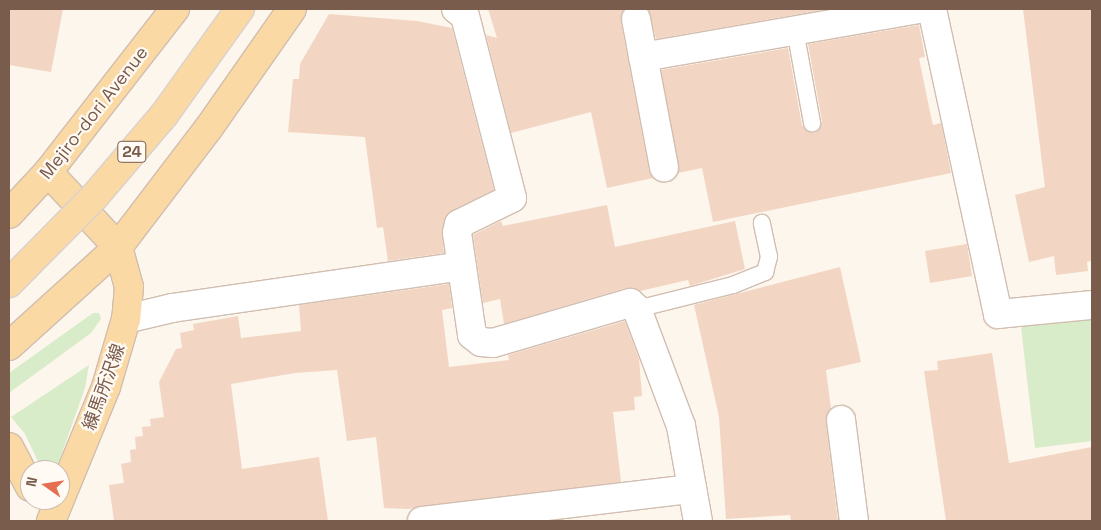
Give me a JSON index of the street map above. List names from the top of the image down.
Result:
{
  "streets": {
    "main road": ["Mejiro-dori Avenue", "24", "練馬所沢線"]
  },
  "north": "left"
}
